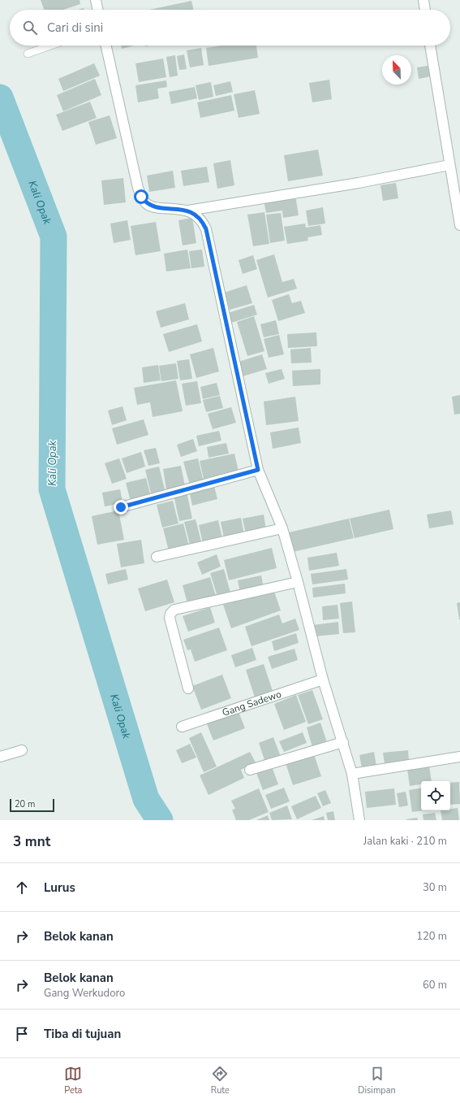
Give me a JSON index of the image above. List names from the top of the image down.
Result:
{
  "streets": {
    "street": ["Gang Sadewo"]
  },
  "water": ["Kali Opak"],
  "scale_bar": "20 m",
  "north": "top left",
  "page": {
    "search": "Cari di sini",
    "scale": "20 m",
    "heading": ["3 mnt", "Jalan kaki · 210 m"],
    "list": [
      ["Lurus", "30 m"],
      ["Belok kanan", "120 m"],
      ["Belok kanan", "Gang Werkudoro", "60 m"],
      "Tiba di tujuan"
    ],
    "nav": ["Peta", "Rute", "Disimpan"]
  }
}
